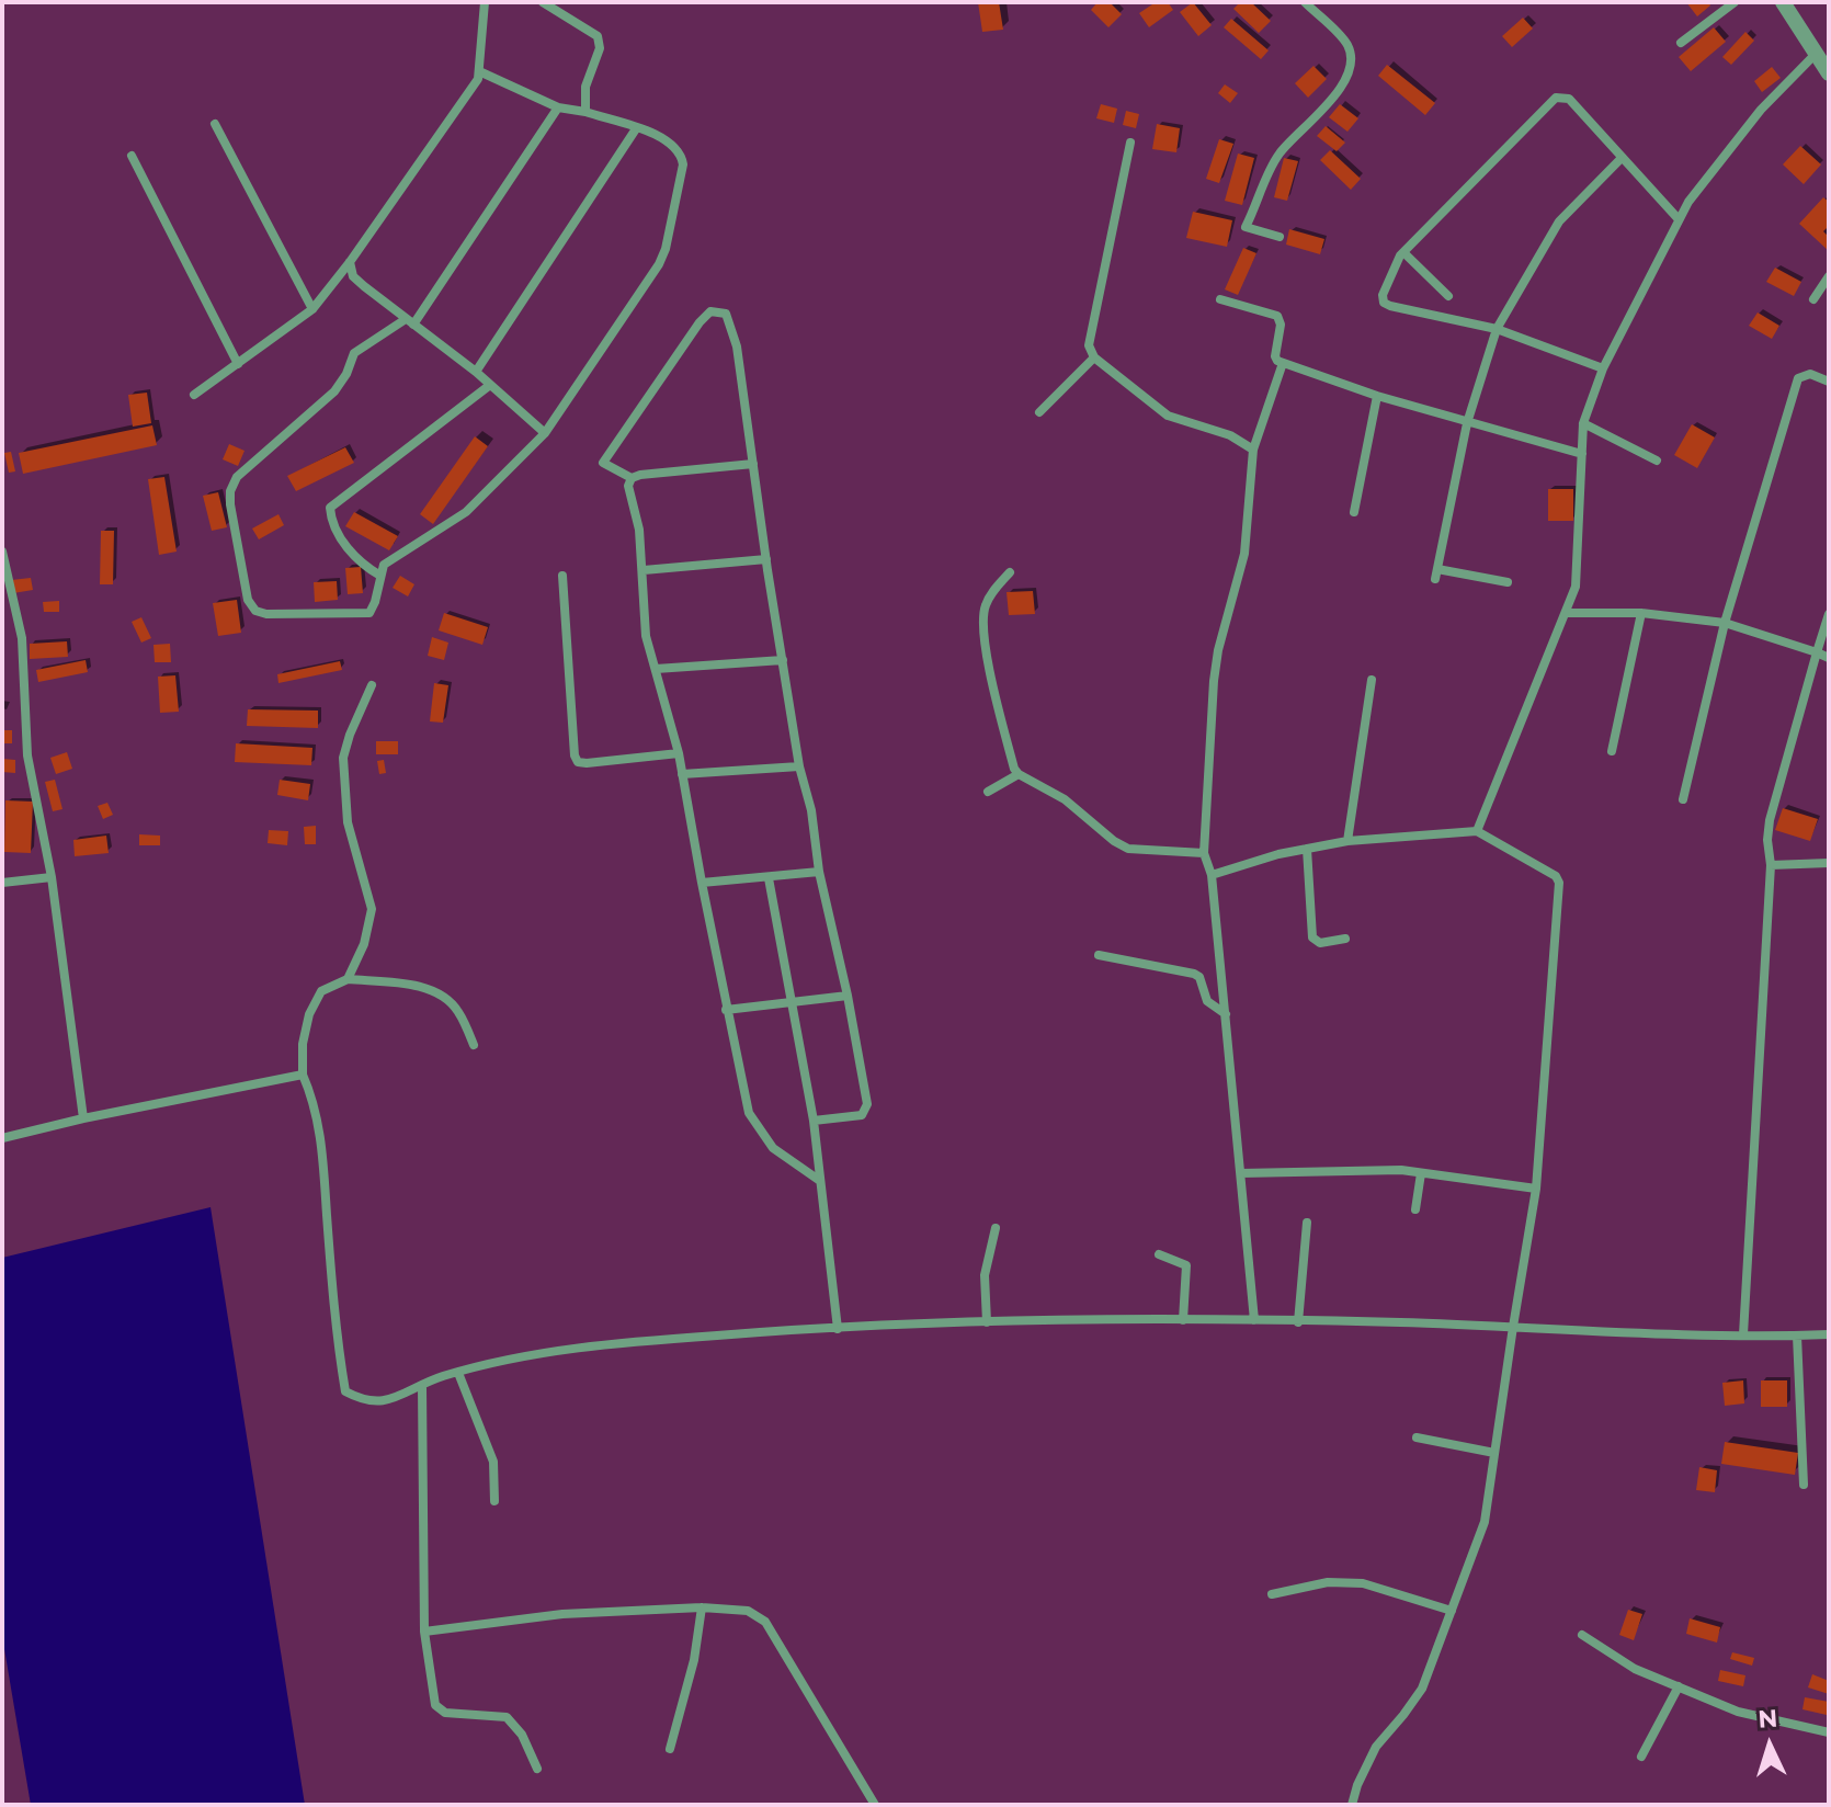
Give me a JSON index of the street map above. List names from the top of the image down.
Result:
{
  "north": "top"
}
